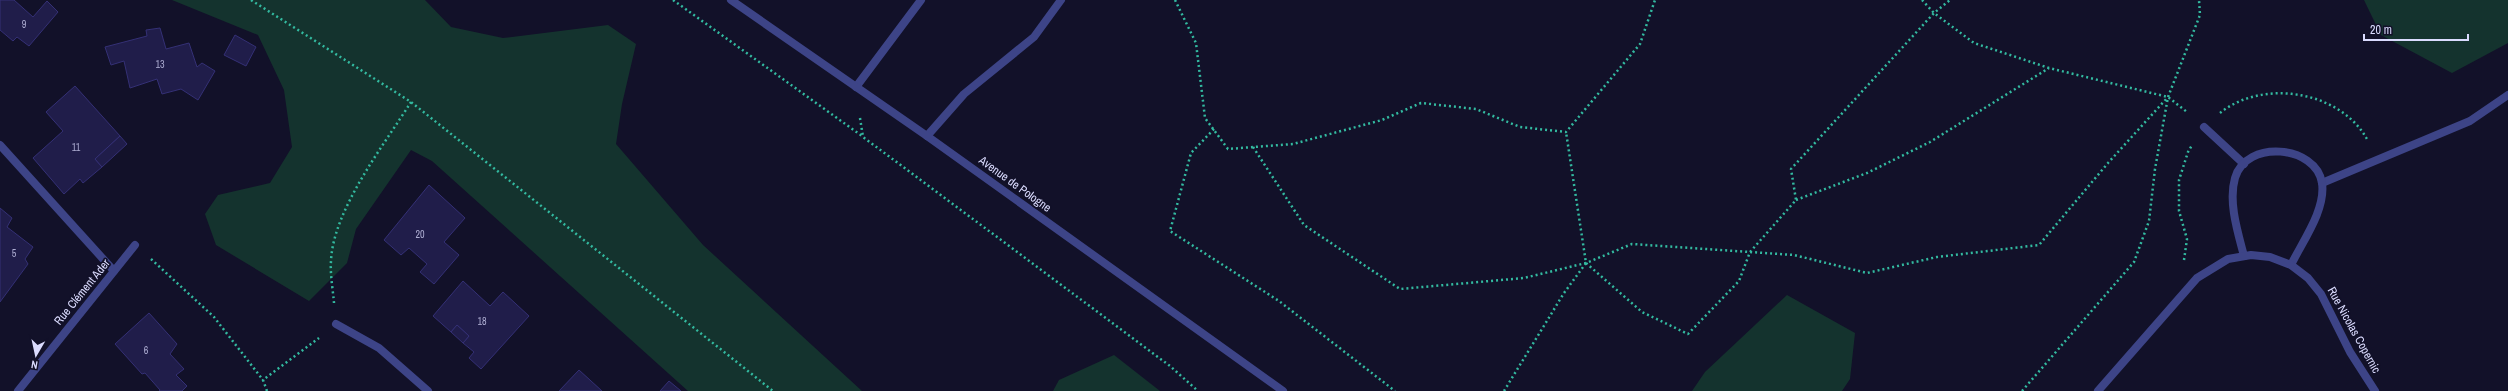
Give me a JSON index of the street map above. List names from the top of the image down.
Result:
{
  "streets": {
    "street": ["Avenue de Pologne", "Rue Clément Ader", "Rue Nicolas Copernic"]
  },
  "house_numbers": [
    "9",
    "13",
    "11",
    "20",
    "5",
    "18",
    "6"
  ],
  "scale_bar": "20 m",
  "north": "bottom"
}
